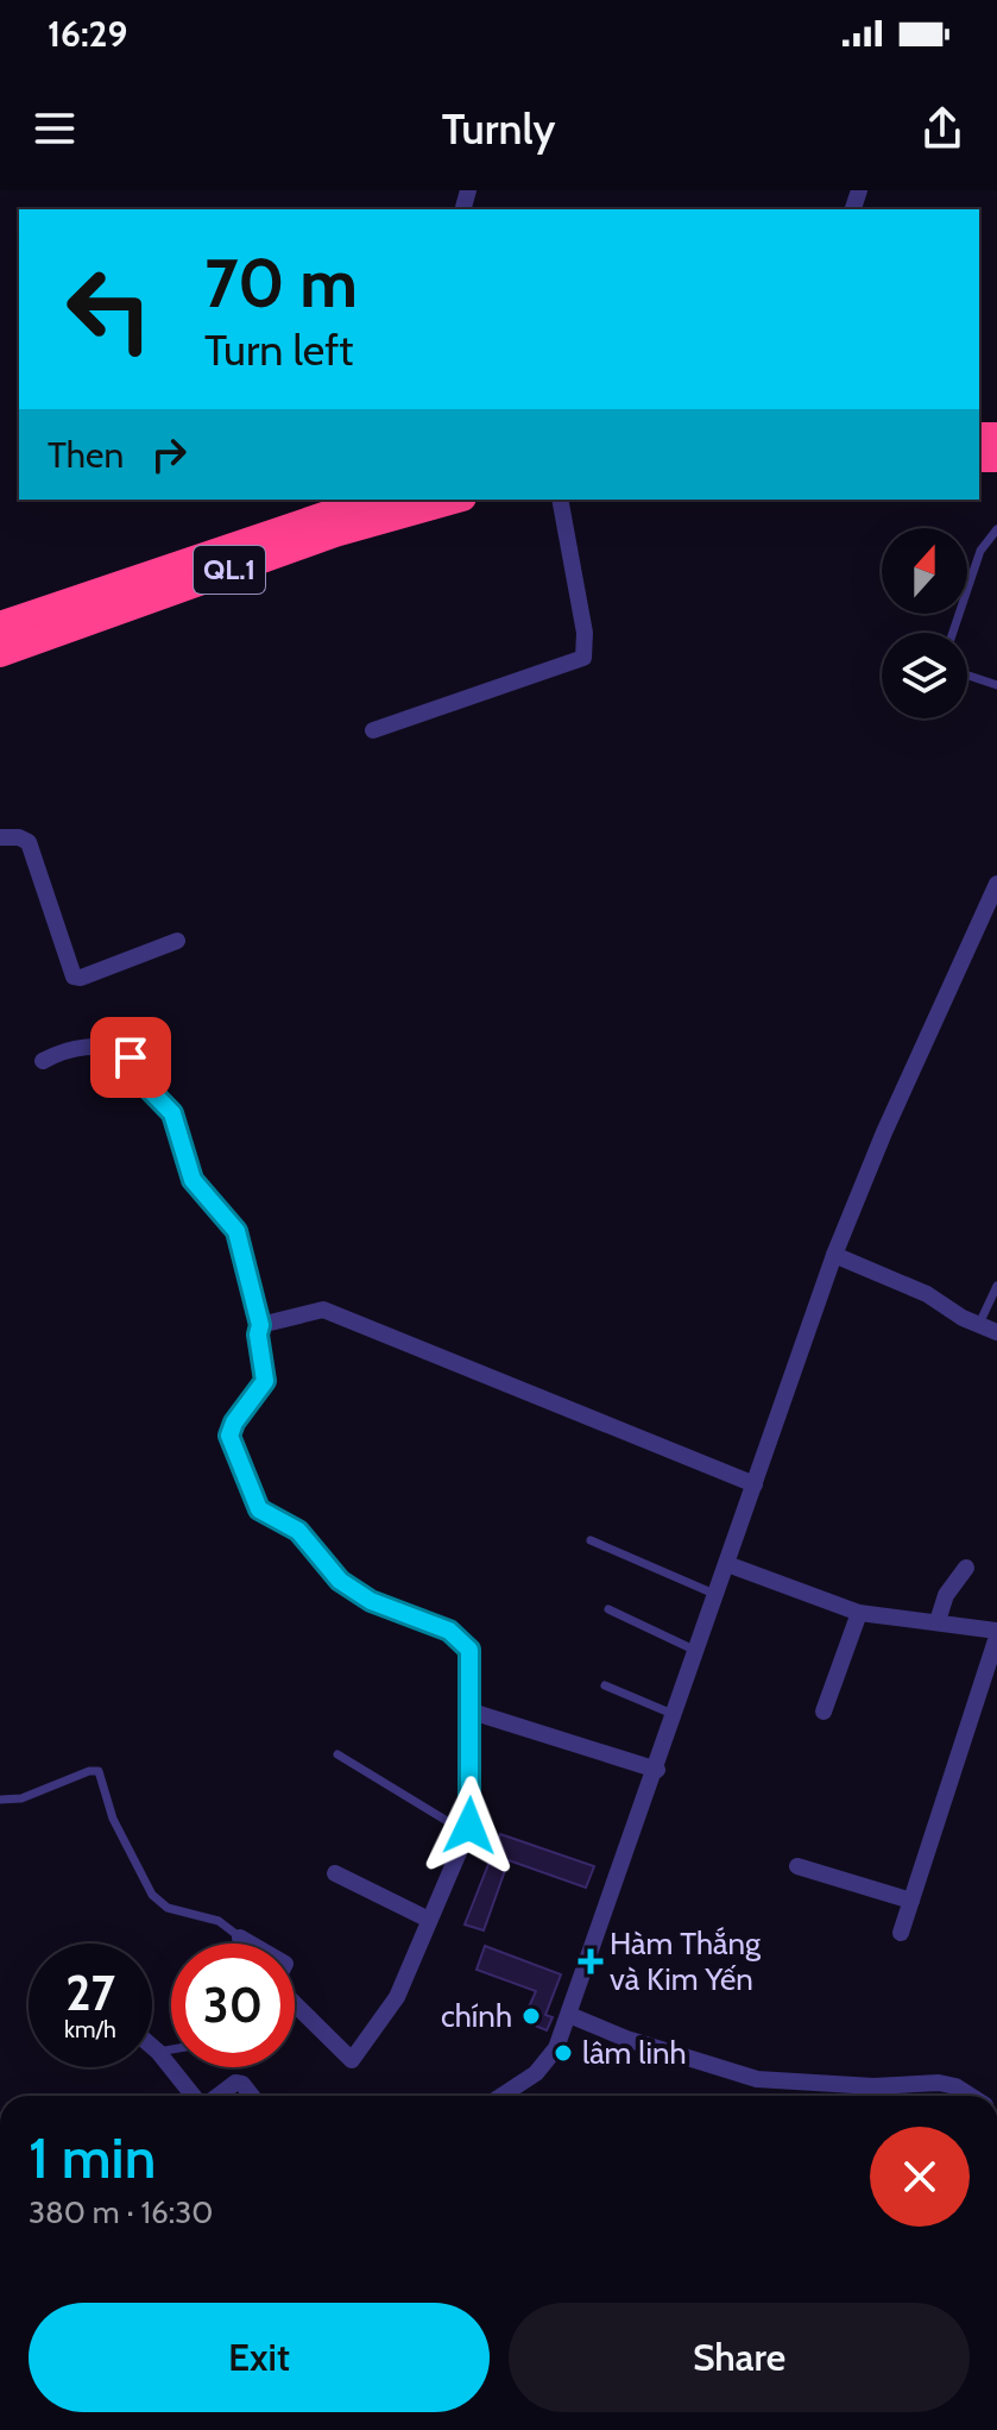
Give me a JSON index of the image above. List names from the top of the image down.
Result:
{
  "streets": {
    "highway": ["QL.1"]
  },
  "places": {
    "health": ["Hàm Thắng và Kim Yến"],
    "other": ["chính", "lâm linh"]
  },
  "north": "top",
  "page": {
    "status": "16:29",
    "header": "Turnly",
    "turn": ["70 m", "Turn left"],
    "then": "Then",
    "speed": "27 km/h",
    "limit": "30",
    "heading": ["1 min", "380 m · 16:30"],
    "buttons": ["Exit", "Share"]
  }
}
